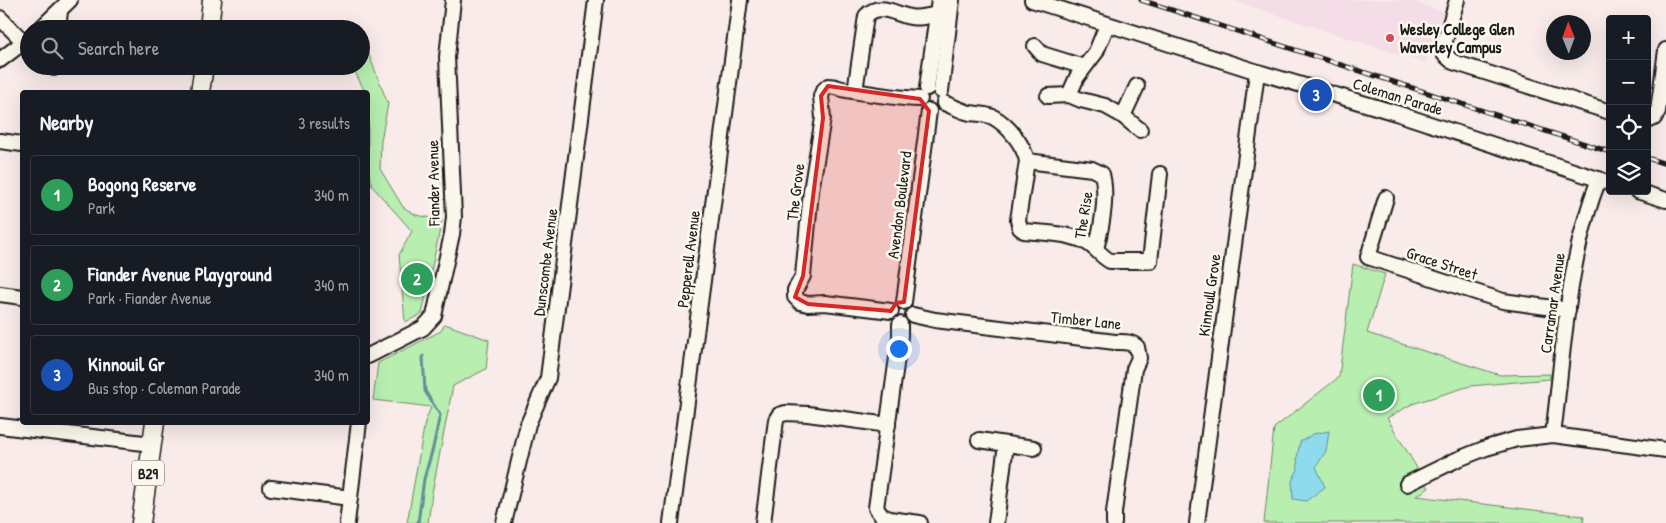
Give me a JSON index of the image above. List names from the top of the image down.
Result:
{
  "streets": {
    "main road": ["B29"],
    "street": [
      "Coleman Parade",
      "Fiander Avenue",
      "The Grove",
      "Avendon Boulevard",
      "The Rise",
      "Pepperell Avenue",
      "Dunscombe Avenue",
      "Grace Street",
      "Kinnoull Grove",
      "Carramar Avenue",
      "Timber Lane"
    ]
  },
  "crossings": [
    ["Coleman Parade", "Kinnoull Grove"],
    ["Coleman Parade", "Carramar Avenue"],
    ["The Grove", "Avendon Boulevard"],
    ["The Grove", "Timber Lane"],
    ["Avendon Boulevard", "Timber Lane"],
    ["Grace Street", "Carramar Avenue"]
  ],
  "places": ["Wesley College Glen Waverley Campus"],
  "north": "top",
  "page": {
    "map_buttons": ["+", "−"],
    "search": "Search here",
    "pins": ["3", "2", "1"],
    "heading": ["Nearby", "3 results"],
    "list": [
      {
        "mark": "1",
        "name": "Bogong Reserve",
        "note": "Park",
        "value": "340 m"
      },
      {
        "mark": "2",
        "name": "Fiander Avenue Playground",
        "note": "Park · Fiander Avenue",
        "value": "340 m"
      },
      {
        "mark": "3",
        "name": "Kinnouil Gr",
        "note": "Bus stop · Coleman Parade",
        "value": "340 m"
      }
    ]
  }
}
